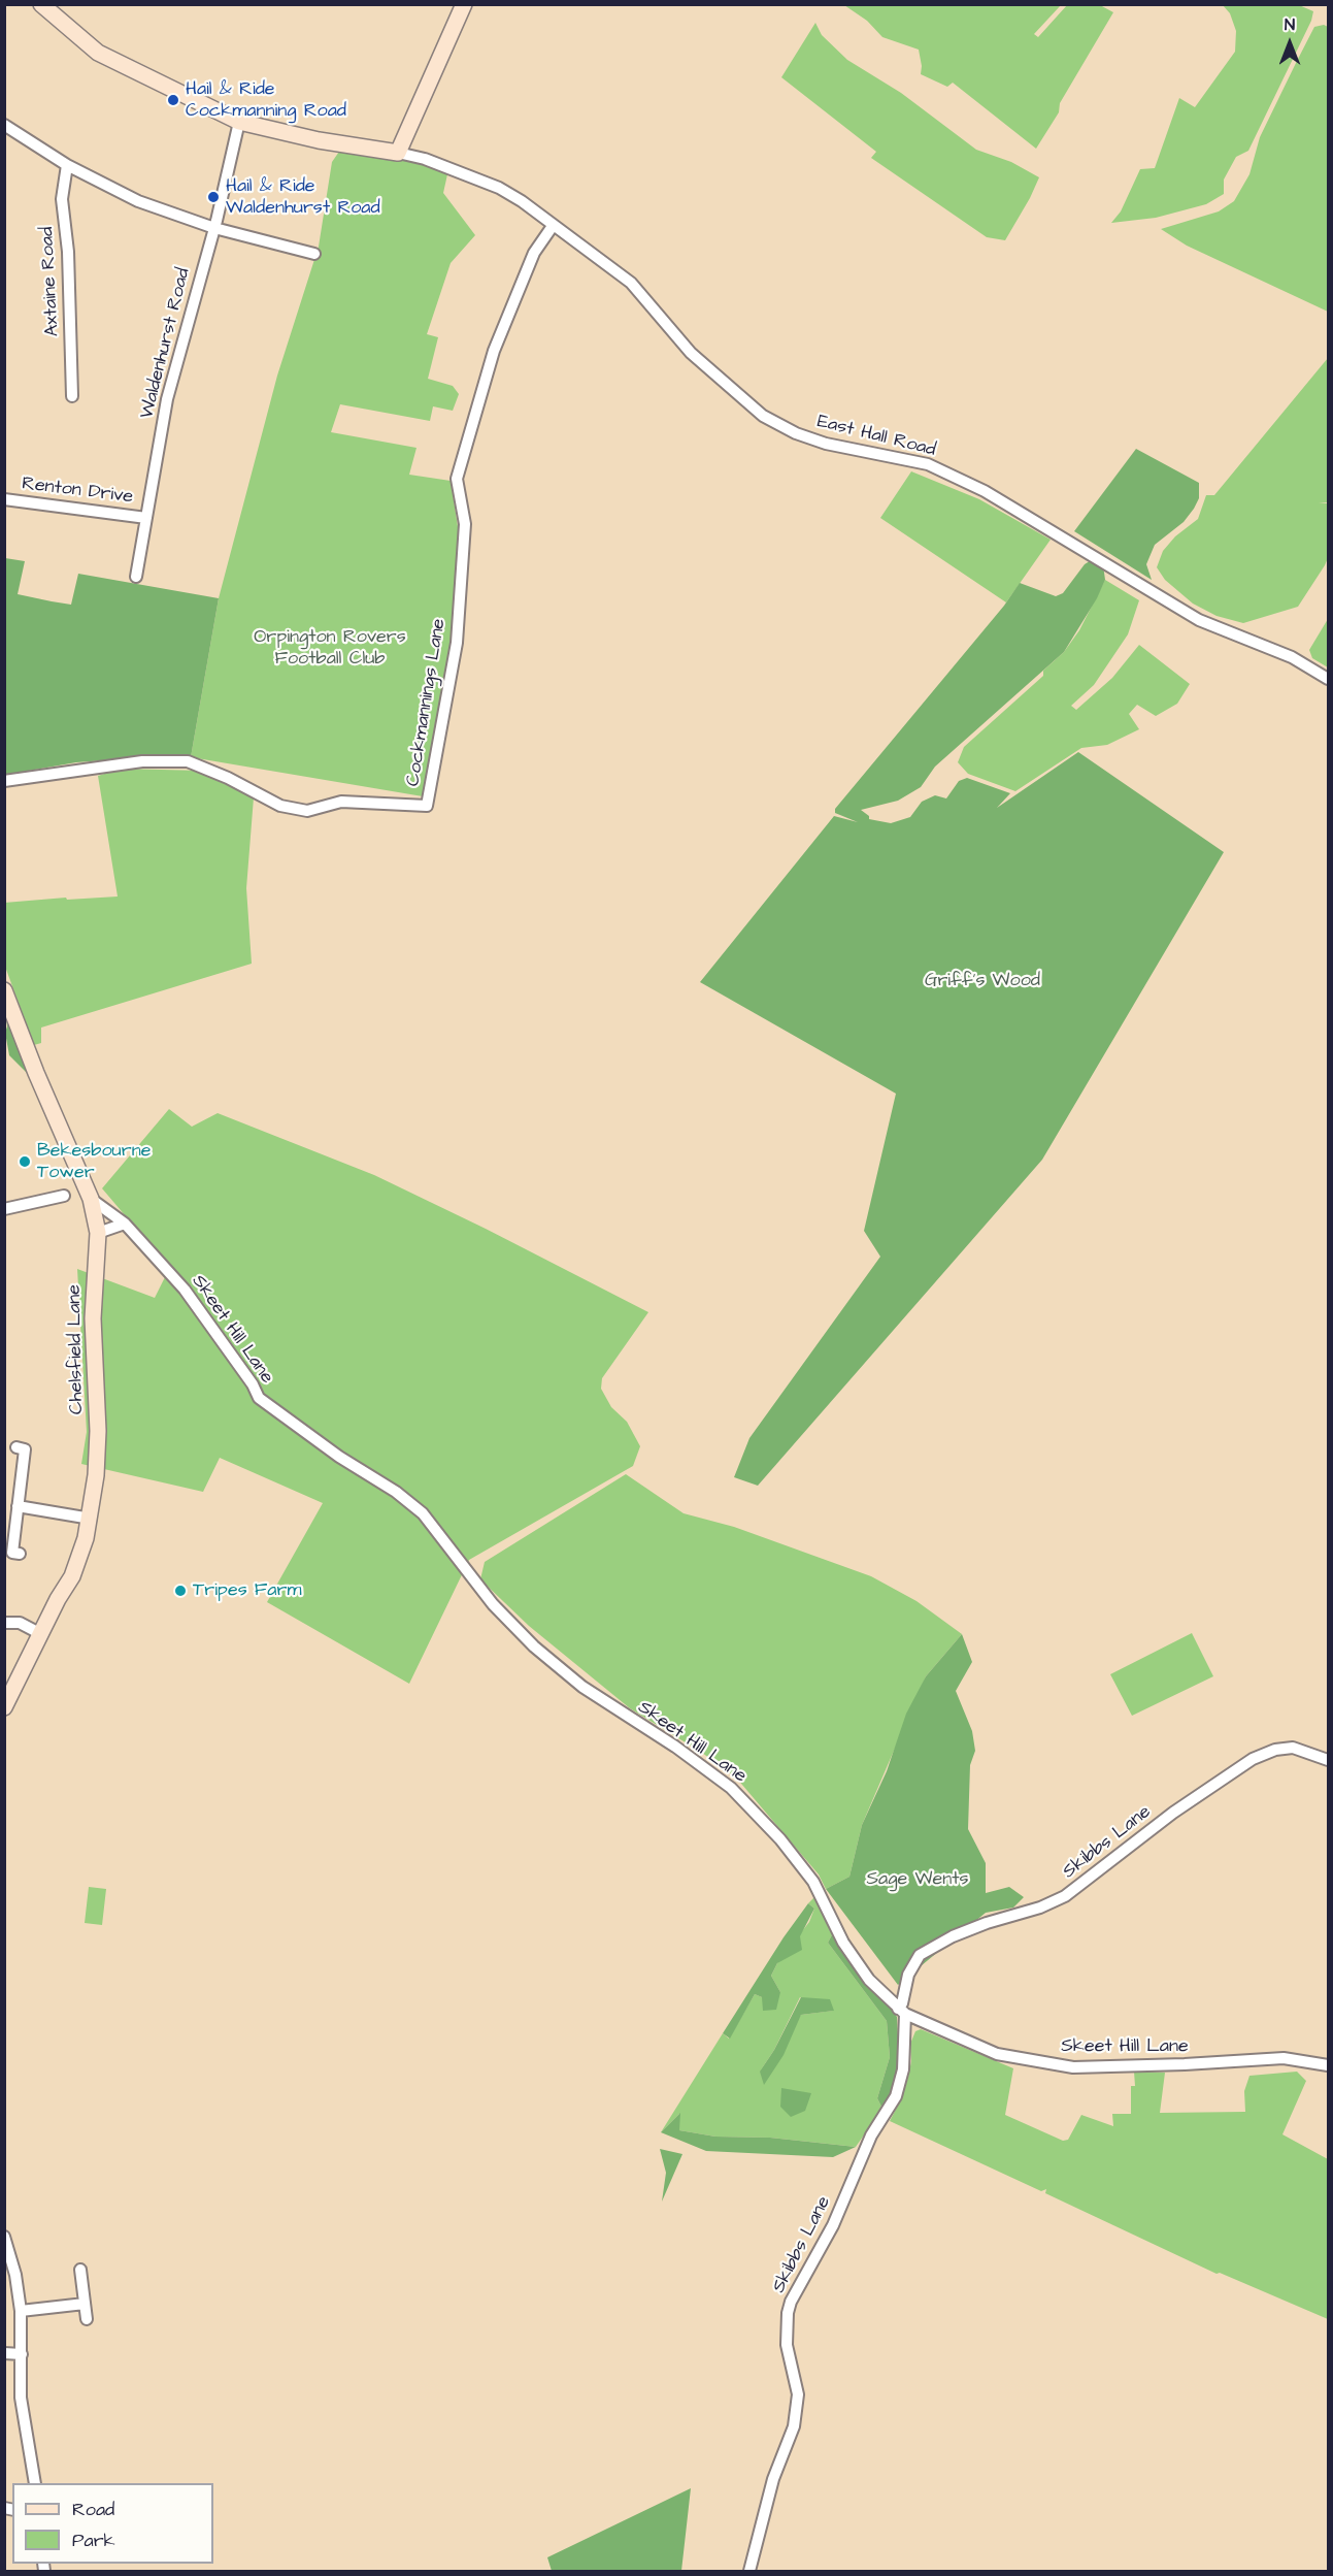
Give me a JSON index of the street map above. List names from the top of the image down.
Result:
{
  "streets": {
    "street": [
      "Axtaine Road",
      "Waldenhurst Road",
      "East Hall Road",
      "Renton Drive",
      "Cockmannings Lane",
      "Skeet Hill Lane",
      "Chelsfield Lane",
      "Skibbs Lane"
    ]
  },
  "crossings": [
    ["Waldenhurst Road", "Renton Drive"],
    ["East Hall Road", "Cockmannings Lane"],
    ["Skeet Hill Lane", "Chelsfield Lane"],
    ["Skeet Hill Lane", "Skibbs Lane"]
  ],
  "parks": ["Orpington Rovers Football Club", "Griff's Wood", "Sage Wents"],
  "places": [
    "Hail & Ride Cockmanning Road",
    "Hail & Ride Waldenhurst Road",
    "Bekesbourne Tower",
    "Tripes Farm"
  ],
  "legend": ["Road", "Park"],
  "north": "top"
}
